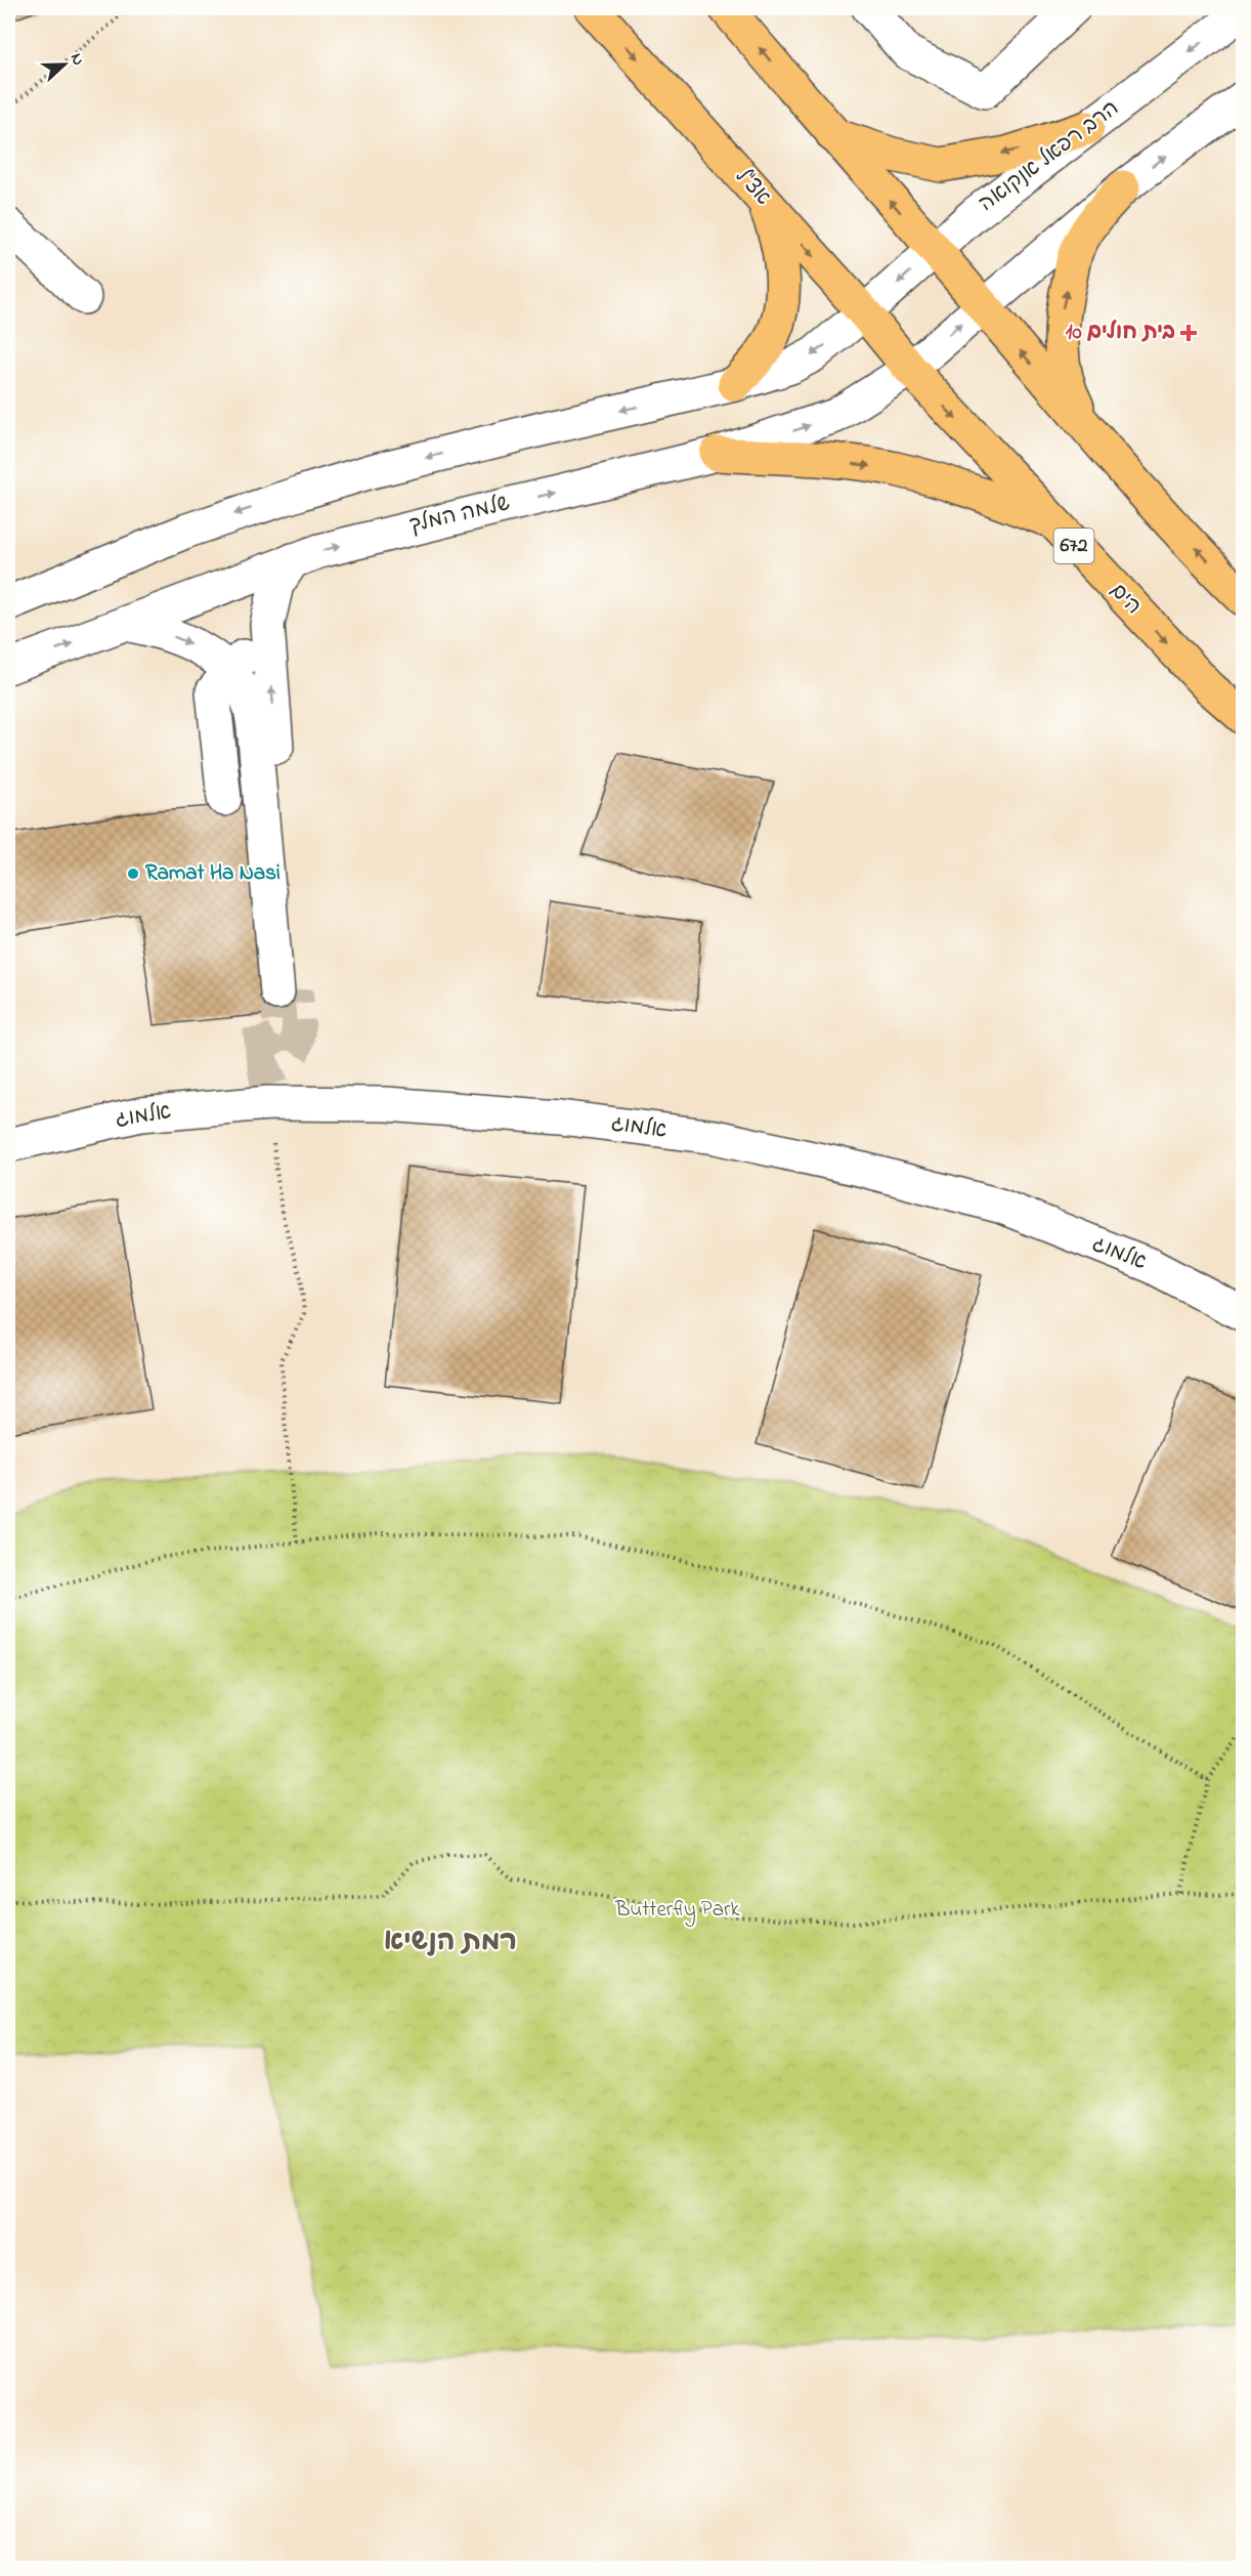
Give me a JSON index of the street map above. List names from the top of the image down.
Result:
{
  "streets": {
    "main road": ["אצ\"ל", "672", "הים"],
    "street": ["הרב רפאל אנקואה", "שלמה המלך", "אלמוג"]
  },
  "crossings": [
    ["הרב רפאל אנקואה", "אצ\"ל"],
    ["אצ\"ל", "שלמה המלך"],
    ["אצ\"ל", "הים"],
    ["שלמה המלך", "הים"]
  ],
  "districts": ["רמת הנשיא"],
  "parks": ["Butterfly Park"],
  "places": {
    "health": ["בית חולים 10"],
    "other": ["Ramat Ha Nasi"]
  },
  "north": "right"
}
